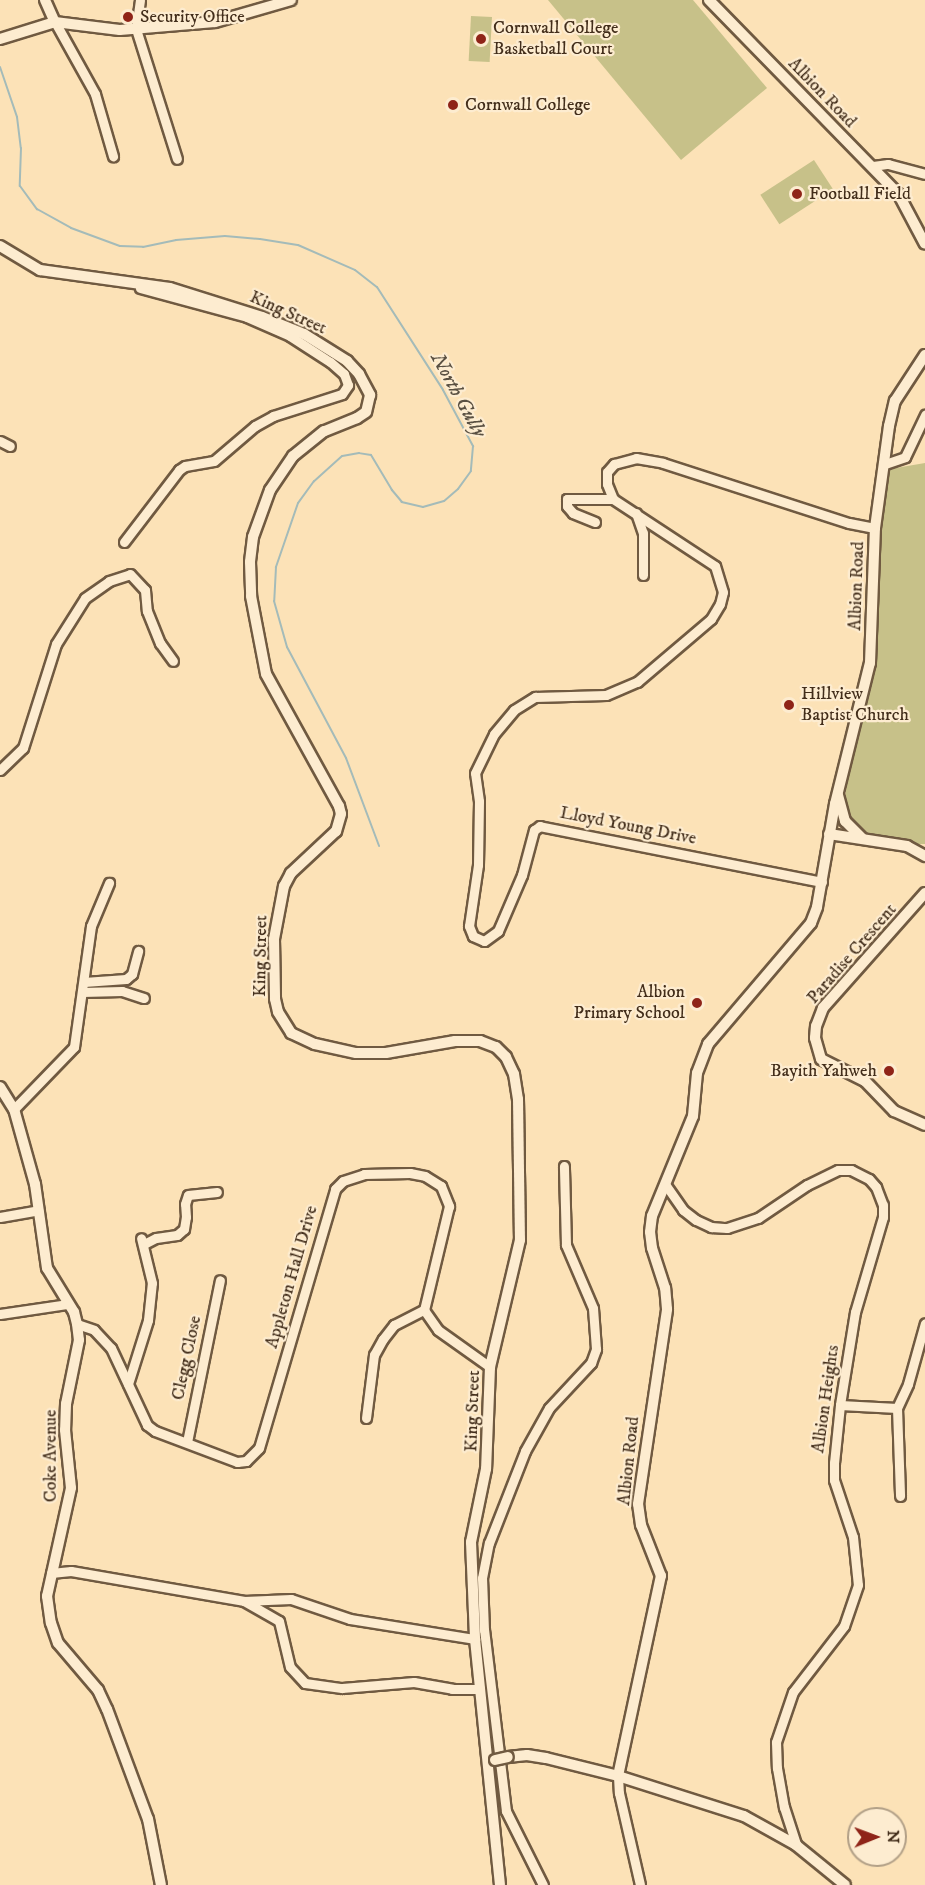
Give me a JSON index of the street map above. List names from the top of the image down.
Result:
{
  "streets": {
    "street": [
      "Albion Road",
      "King Street",
      "Lloyd Young Drive",
      "Paradise Crescent",
      "Appleton Hall Drive",
      "Clegg Close",
      "Albion Heights",
      "Coke Avenue"
    ]
  },
  "crossings": [
    ["Albion Road", "Lloyd Young Drive"],
    ["Albion Road", "Albion Heights"],
    ["Appleton Hall Drive", "Clegg Close"],
    ["Appleton Hall Drive", "Coke Avenue"]
  ],
  "water": ["North Gully"],
  "places": [
    "Security Office",
    "Cornwall College Basketball Court",
    "Cornwall College",
    "Football Field",
    "Hillview Baptist Church",
    "Albion Primary School",
    "Bayith Yahweh"
  ],
  "north": "right"
}
